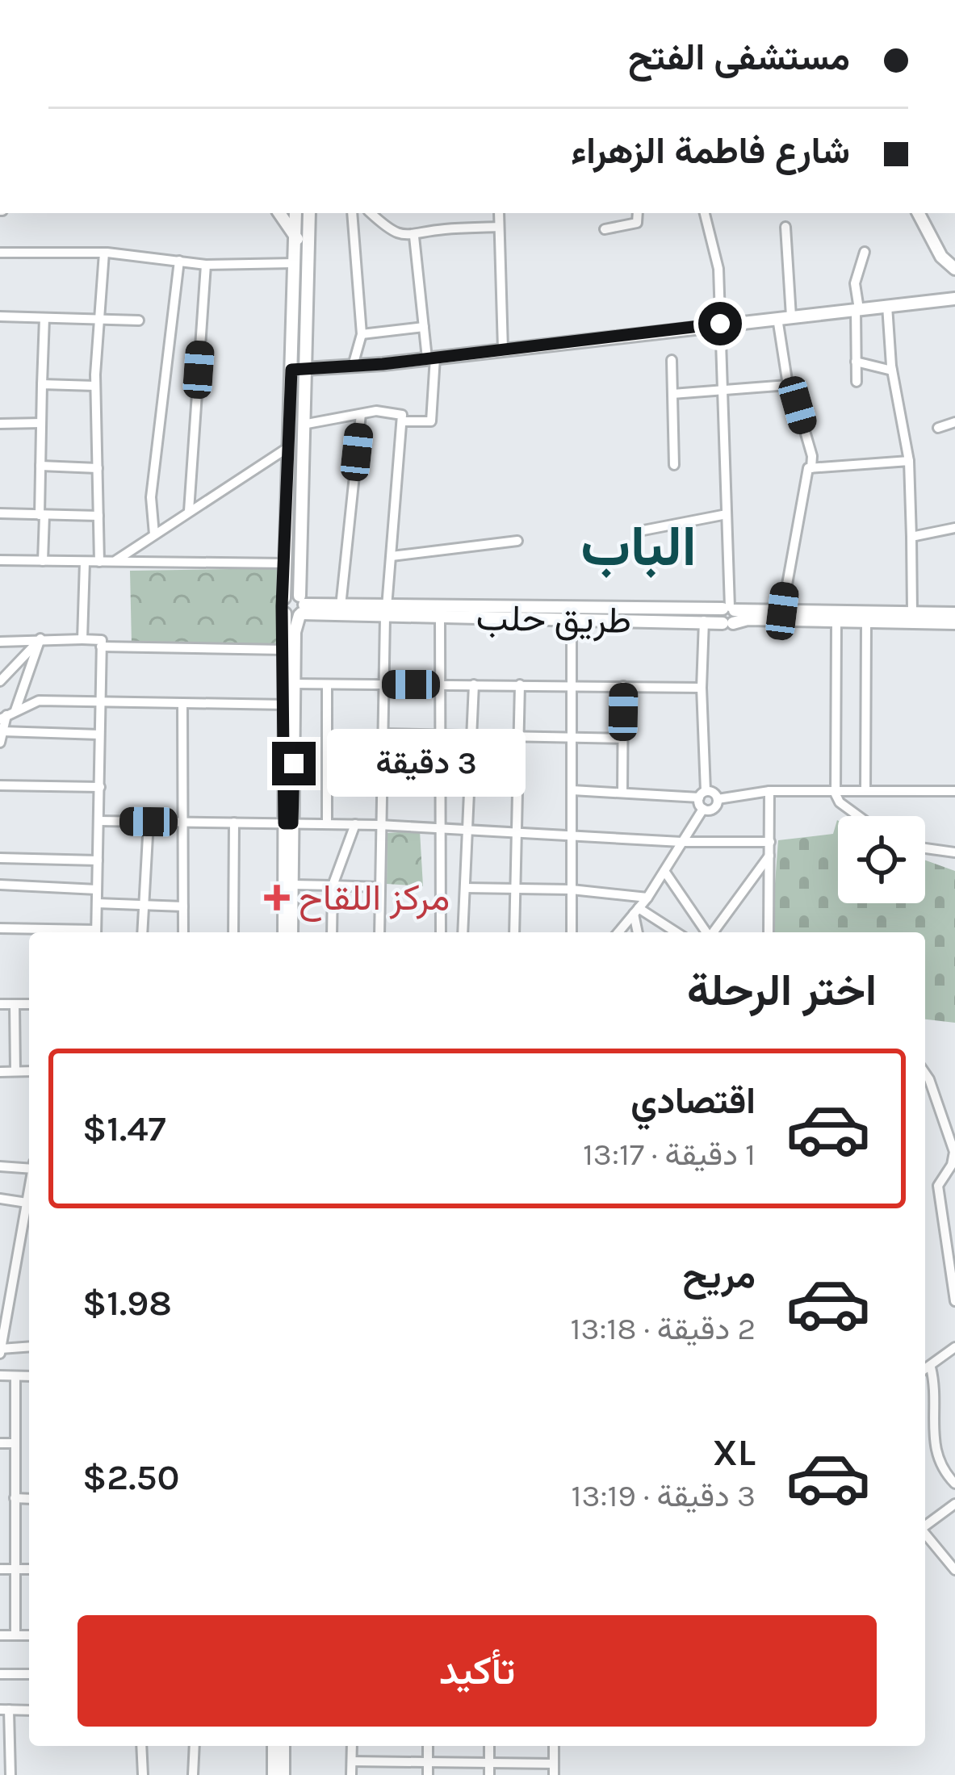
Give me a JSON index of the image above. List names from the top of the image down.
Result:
{
  "streets": {
    "main road": ["طريق حلب"]
  },
  "districts": ["الباب"],
  "places": {
    "health": ["مركز اللقاح"]
  },
  "page": {
    "banner": ["مستشفى الفتح", "شارع فاطمة الزهراء"],
    "bubble": "3 دقيقة",
    "heading": "اختر الرحلة",
    "list": [
      {
        "name": "اقتصادي",
        "note": "1 دقيقة · 13:17",
        "value": "$1.47"
      },
      {
        "name": "مريح",
        "note": "2 دقيقة · 13:18",
        "value": "$1.98"
      },
      {
        "name": "XL",
        "note": "3 دقيقة · 13:19",
        "value": "$2.50"
      }
    ],
    "buttons": "تأكيد"
  }
}
